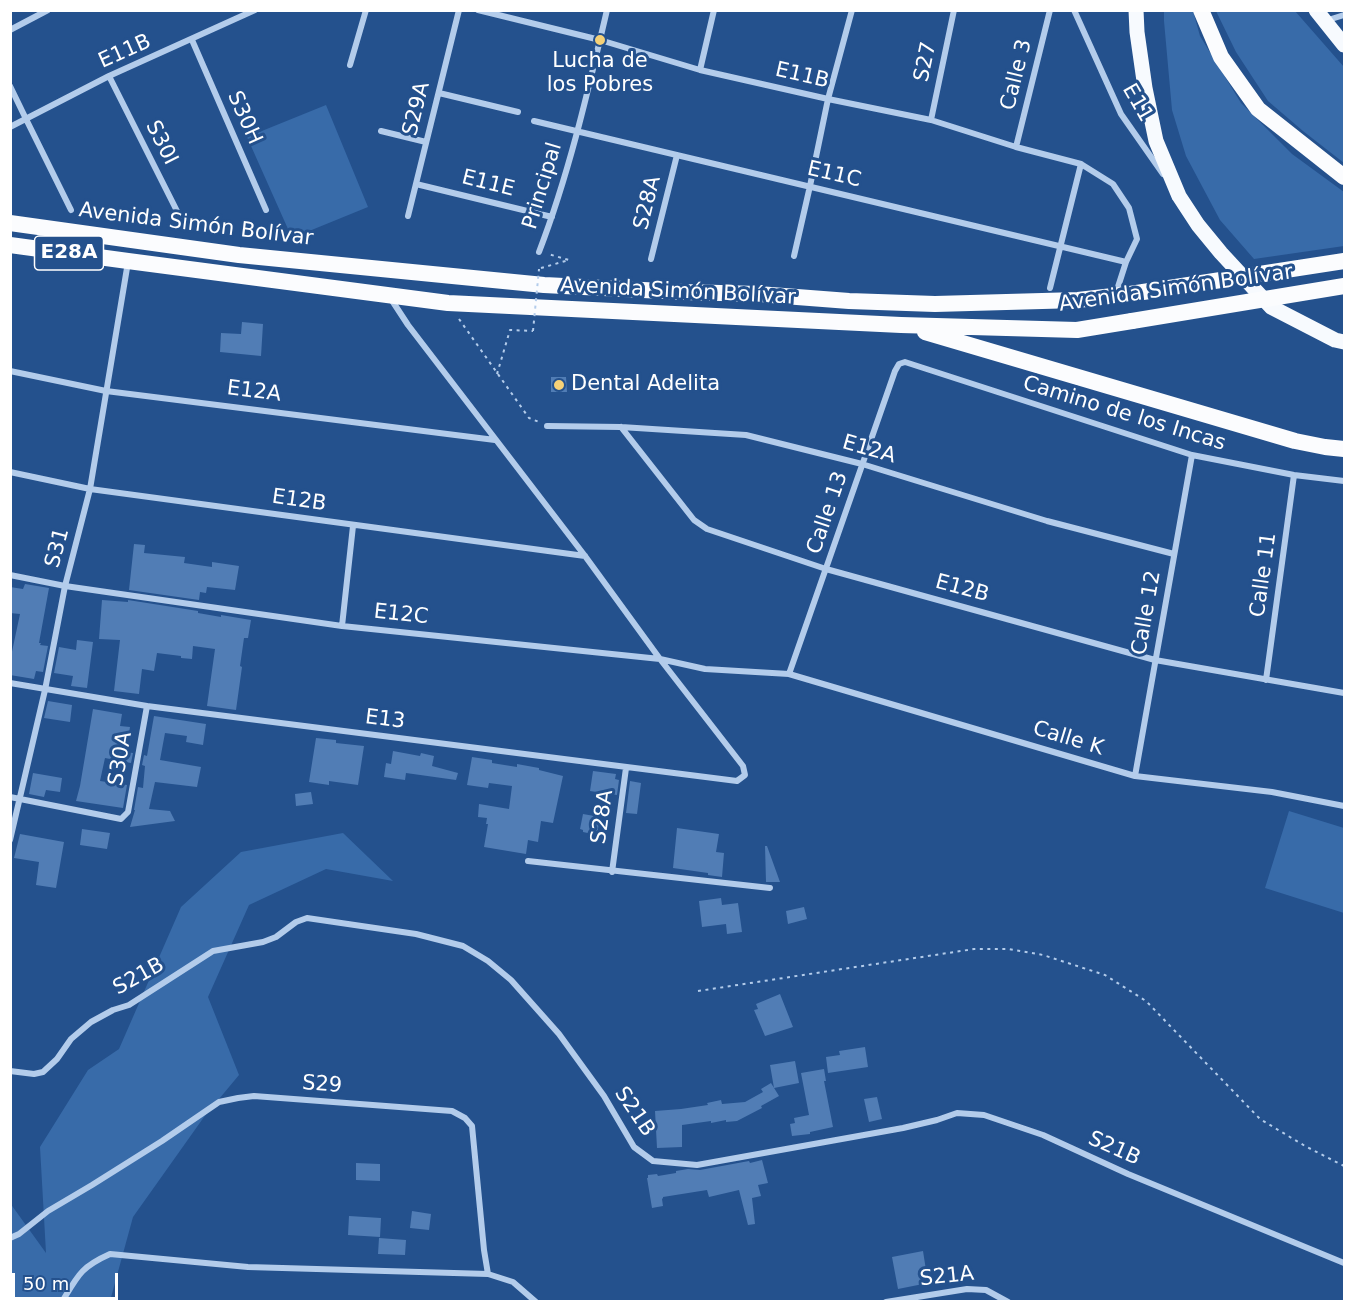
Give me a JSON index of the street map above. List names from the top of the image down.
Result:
{
  "streets": {
    "highway": ["Avenida Simón Bolívar", "E28A"],
    "street": [
      "E11B",
      "S27",
      "Calle 3",
      "E11",
      "S29A",
      "S30H",
      "S30I",
      "E11C",
      "E11E",
      "Principal",
      "S28A",
      "E12A",
      "Camino de los Incas",
      "E12B",
      "Calle 13",
      "S31",
      "Calle 11",
      "Calle 12",
      "E12C",
      "E13",
      "Calle K",
      "S30A",
      "S21B",
      "S29",
      "S21A"
    ]
  },
  "crossings": [
    ["E11B", "S27"],
    ["E11B", "Calle 3"],
    ["E11B", "S30H"],
    ["E11B", "S30I"],
    ["E11B", "E11C"],
    ["E11B", "Principal"],
    ["S29A", "E11E"],
    ["E11C", "Principal"],
    ["E11C", "S28A"],
    ["E11E", "Principal"],
    ["S28A", "E13"],
    ["Avenida Simón Bolívar", "S31"],
    ["E12A", "E12B"],
    ["E12A", "Calle 13"],
    ["E12A", "S31"],
    ["E12A", "Calle 12"],
    ["Camino de los Incas", "Calle 13"],
    ["Camino de los Incas", "Calle 11"],
    ["Camino de los Incas", "Calle 12"],
    ["E12B", "Calle 13"],
    ["E12B", "S31"],
    ["E12B", "Calle 11"],
    ["E12B", "Calle 12"],
    ["Calle 13", "E12C"],
    ["Calle 13", "Calle K"],
    ["S31", "E12C"],
    ["S31", "E13"],
    ["S31", "S30A"],
    ["Calle 12", "Calle K"],
    ["E12C", "E13"],
    ["E12C", "Calle K"],
    ["E13", "S30A"]
  ],
  "places": ["Lucha de los Pobres", "Dental Adelita"],
  "scale_bar": "50 m"
}
